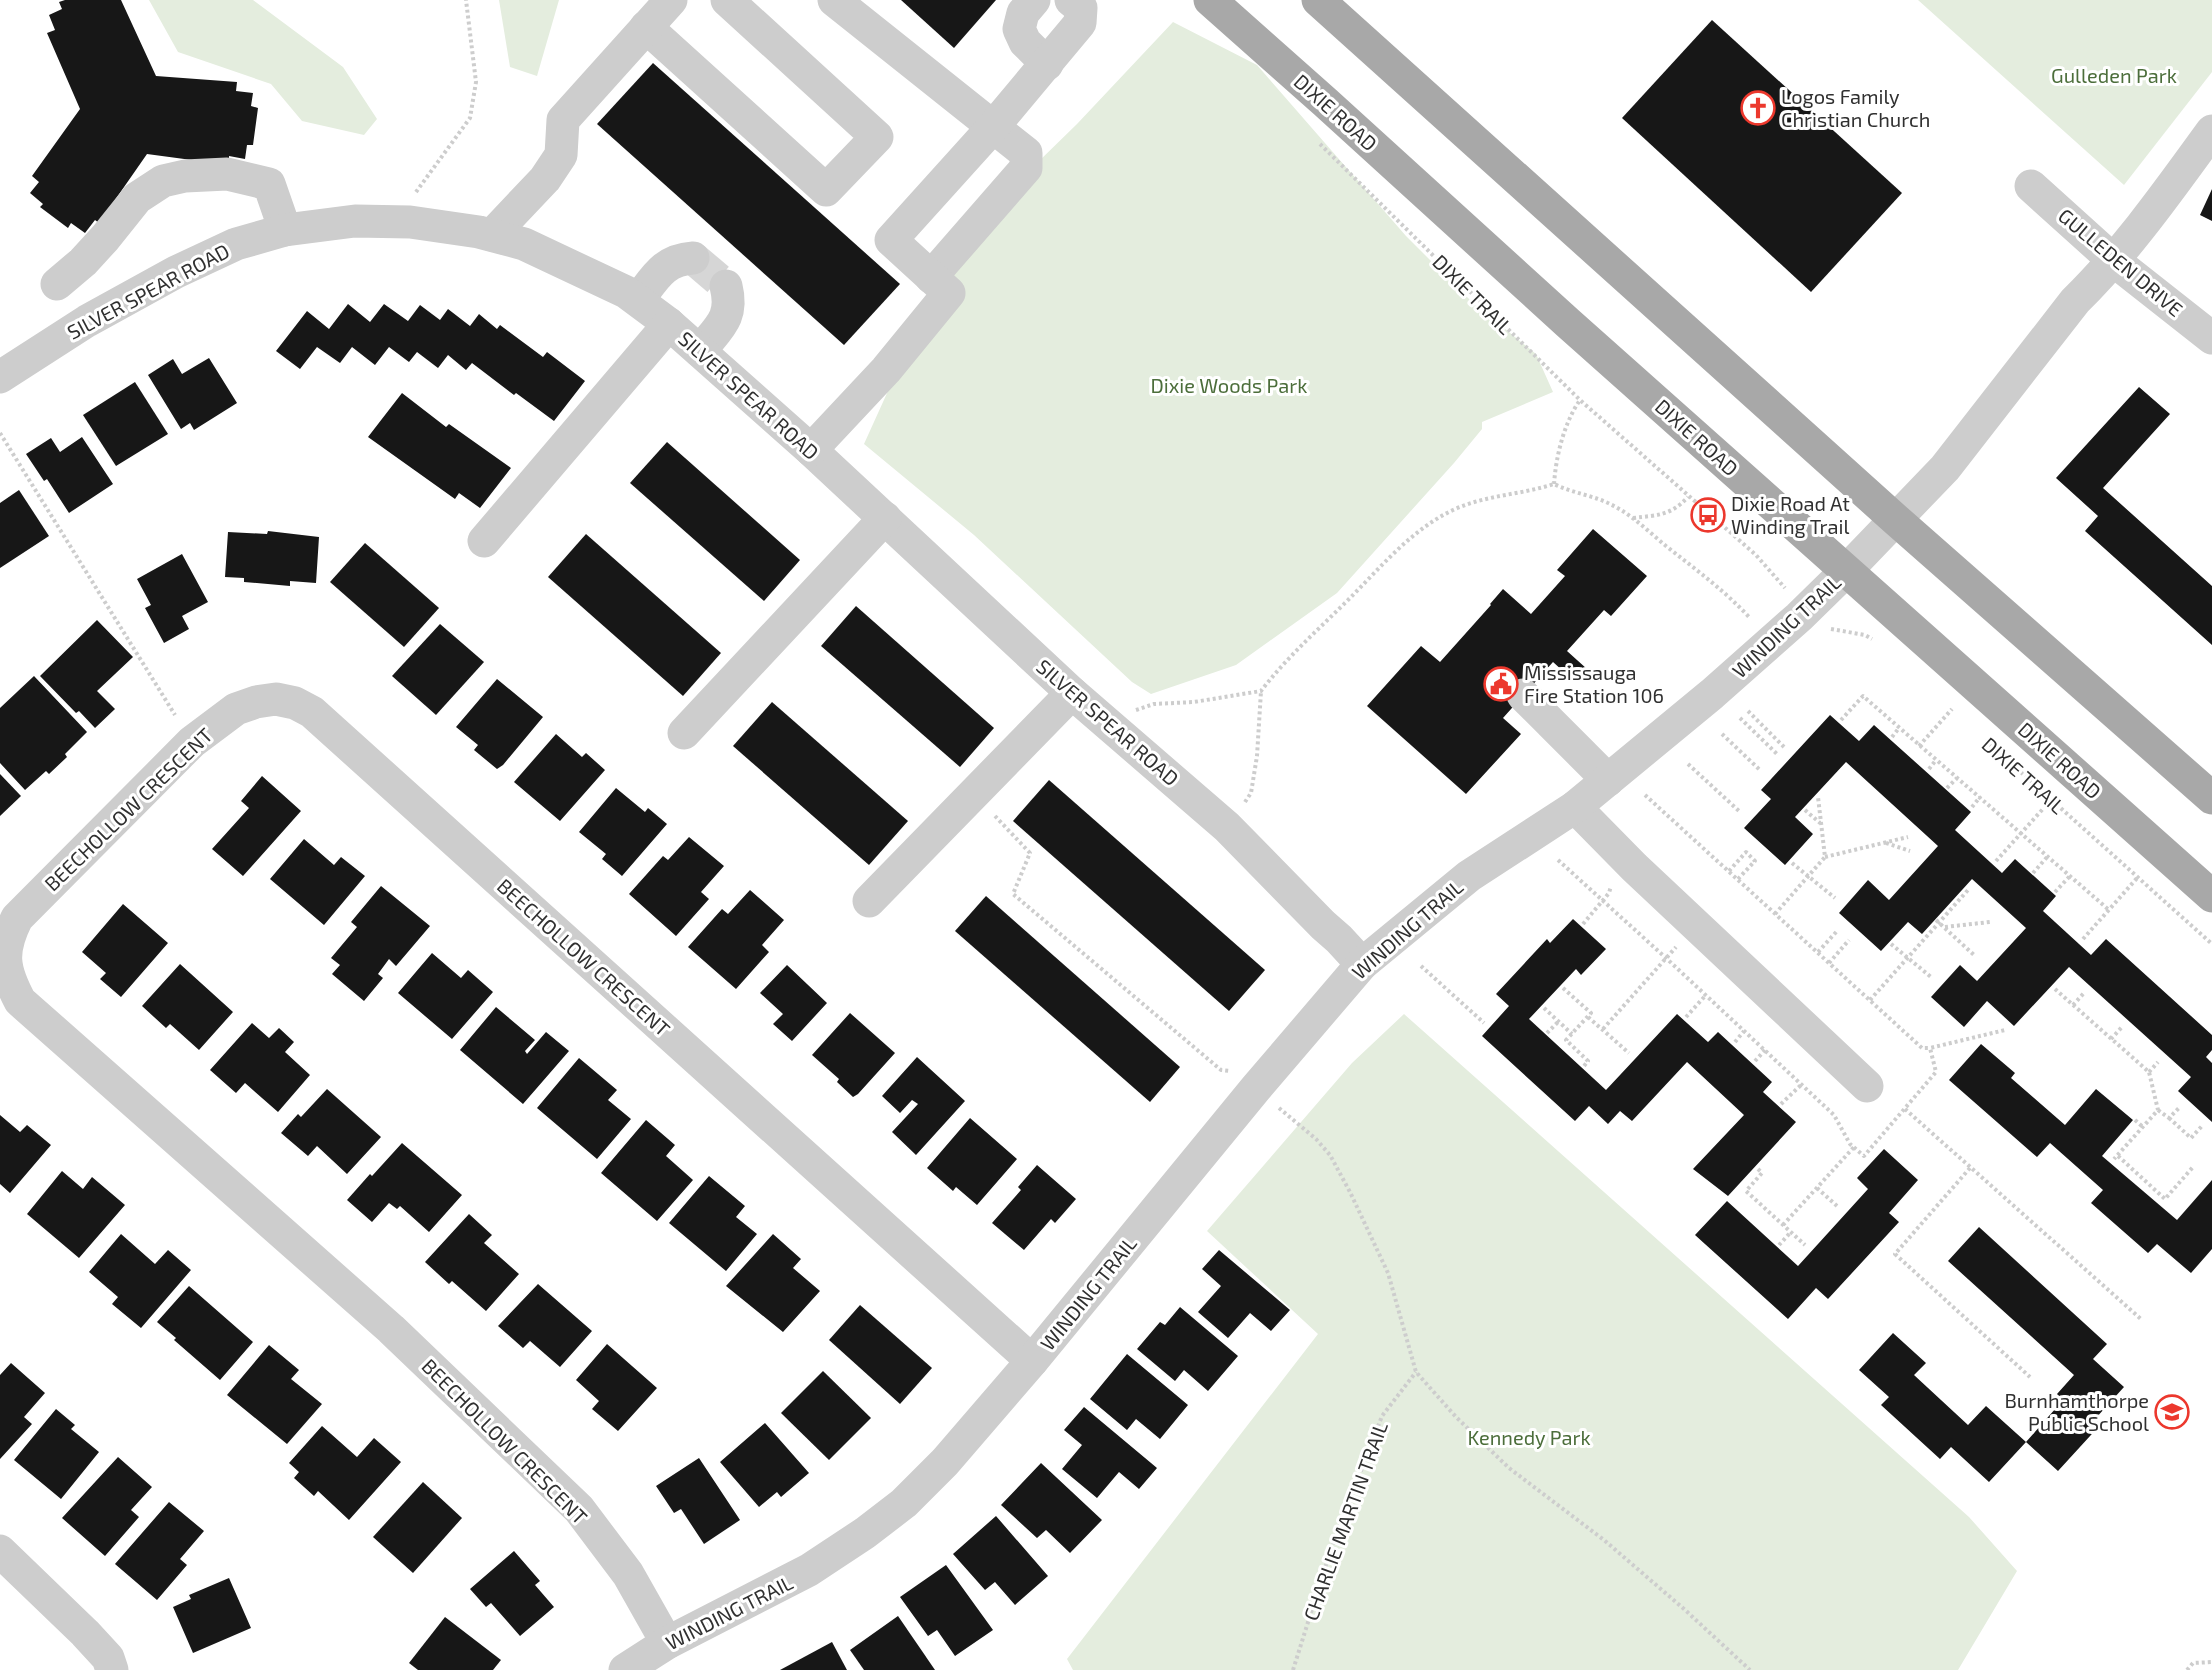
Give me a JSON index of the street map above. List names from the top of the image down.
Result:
{
  "streets": {
    "main road": ["DIXIE ROAD"],
    "street": [
      "GULLEDEN DRIVE",
      "SILVER SPEAR ROAD",
      "WINDING TRAIL",
      "BEECHOLLOW CRESCENT"
    ],
    "path": ["DIXIE TRAIL", "CHARLIE MARTIN TRAIL"]
  },
  "crossings": [
    ["DIXIE ROAD", "WINDING TRAIL"],
    ["GULLEDEN DRIVE", "WINDING TRAIL"],
    ["SILVER SPEAR ROAD", "WINDING TRAIL"],
    ["WINDING TRAIL", "BEECHOLLOW CRESCENT"]
  ],
  "parks": ["Gulleden Park", "Dixie Woods Park", "Kennedy Park"],
  "places": {
    "church": ["Logos Family Christian Church"],
    "bus stop": ["Dixie Road At Winding Trail"],
    "public building": ["Mississauga Fire Station 106"],
    "school or university": ["Burnhamthorpe Public School"]
  }
}
